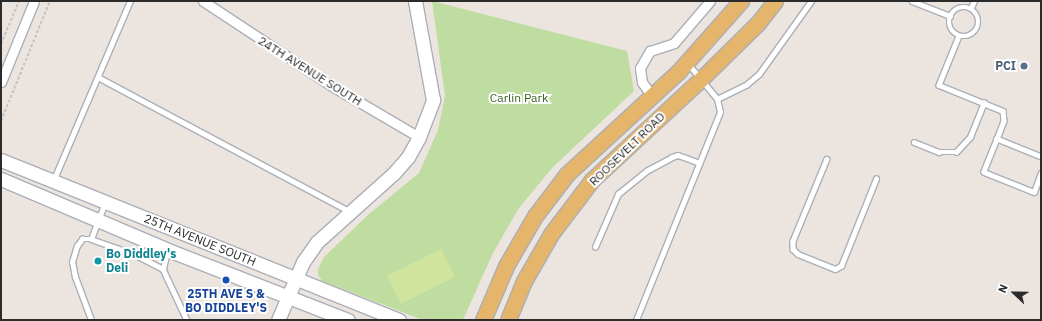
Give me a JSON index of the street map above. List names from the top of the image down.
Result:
{
  "streets": {
    "main road": ["ROOSEVELT ROAD"],
    "street": ["24TH AVENUE SOUTH", "25TH AVENUE SOUTH"]
  },
  "parks": ["Carlin Park"],
  "places": ["PCI", "Bo Diddley's Deli", "25TH AVE S & BO DIDDLEY'S"],
  "north": "left"
}
